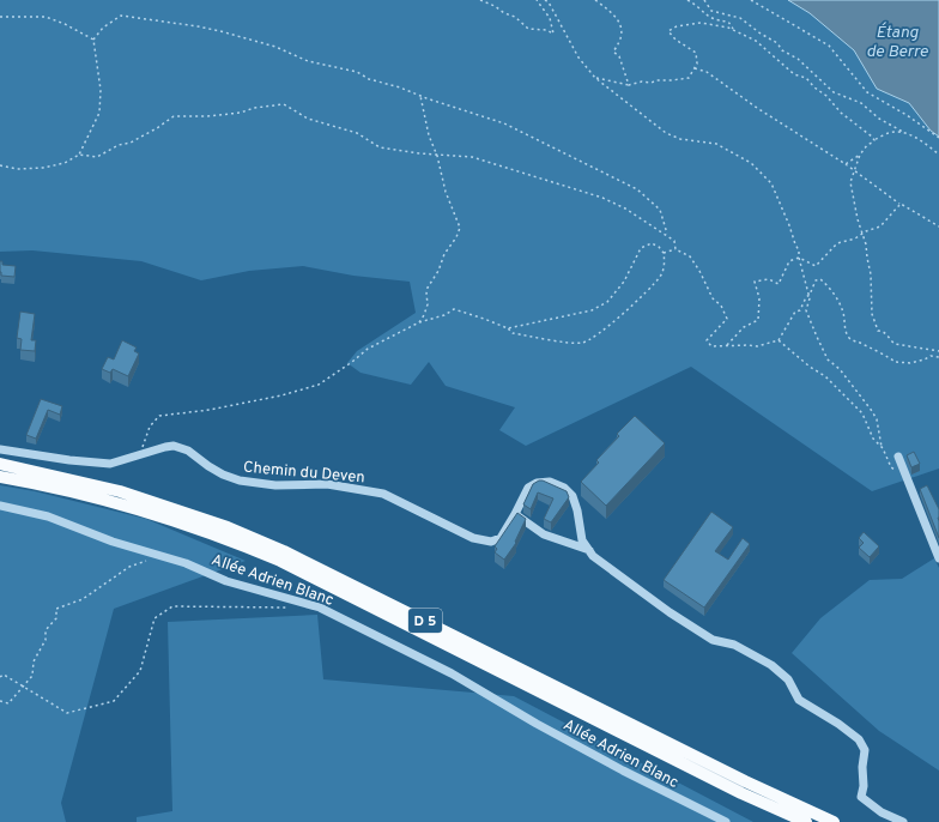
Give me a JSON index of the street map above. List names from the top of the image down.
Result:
{
  "streets": {
    "main road": ["D 5"],
    "street": ["Chemin du Deven", "Allée Adrien Blanc"]
  },
  "water": ["Étang de Berre"]
}
